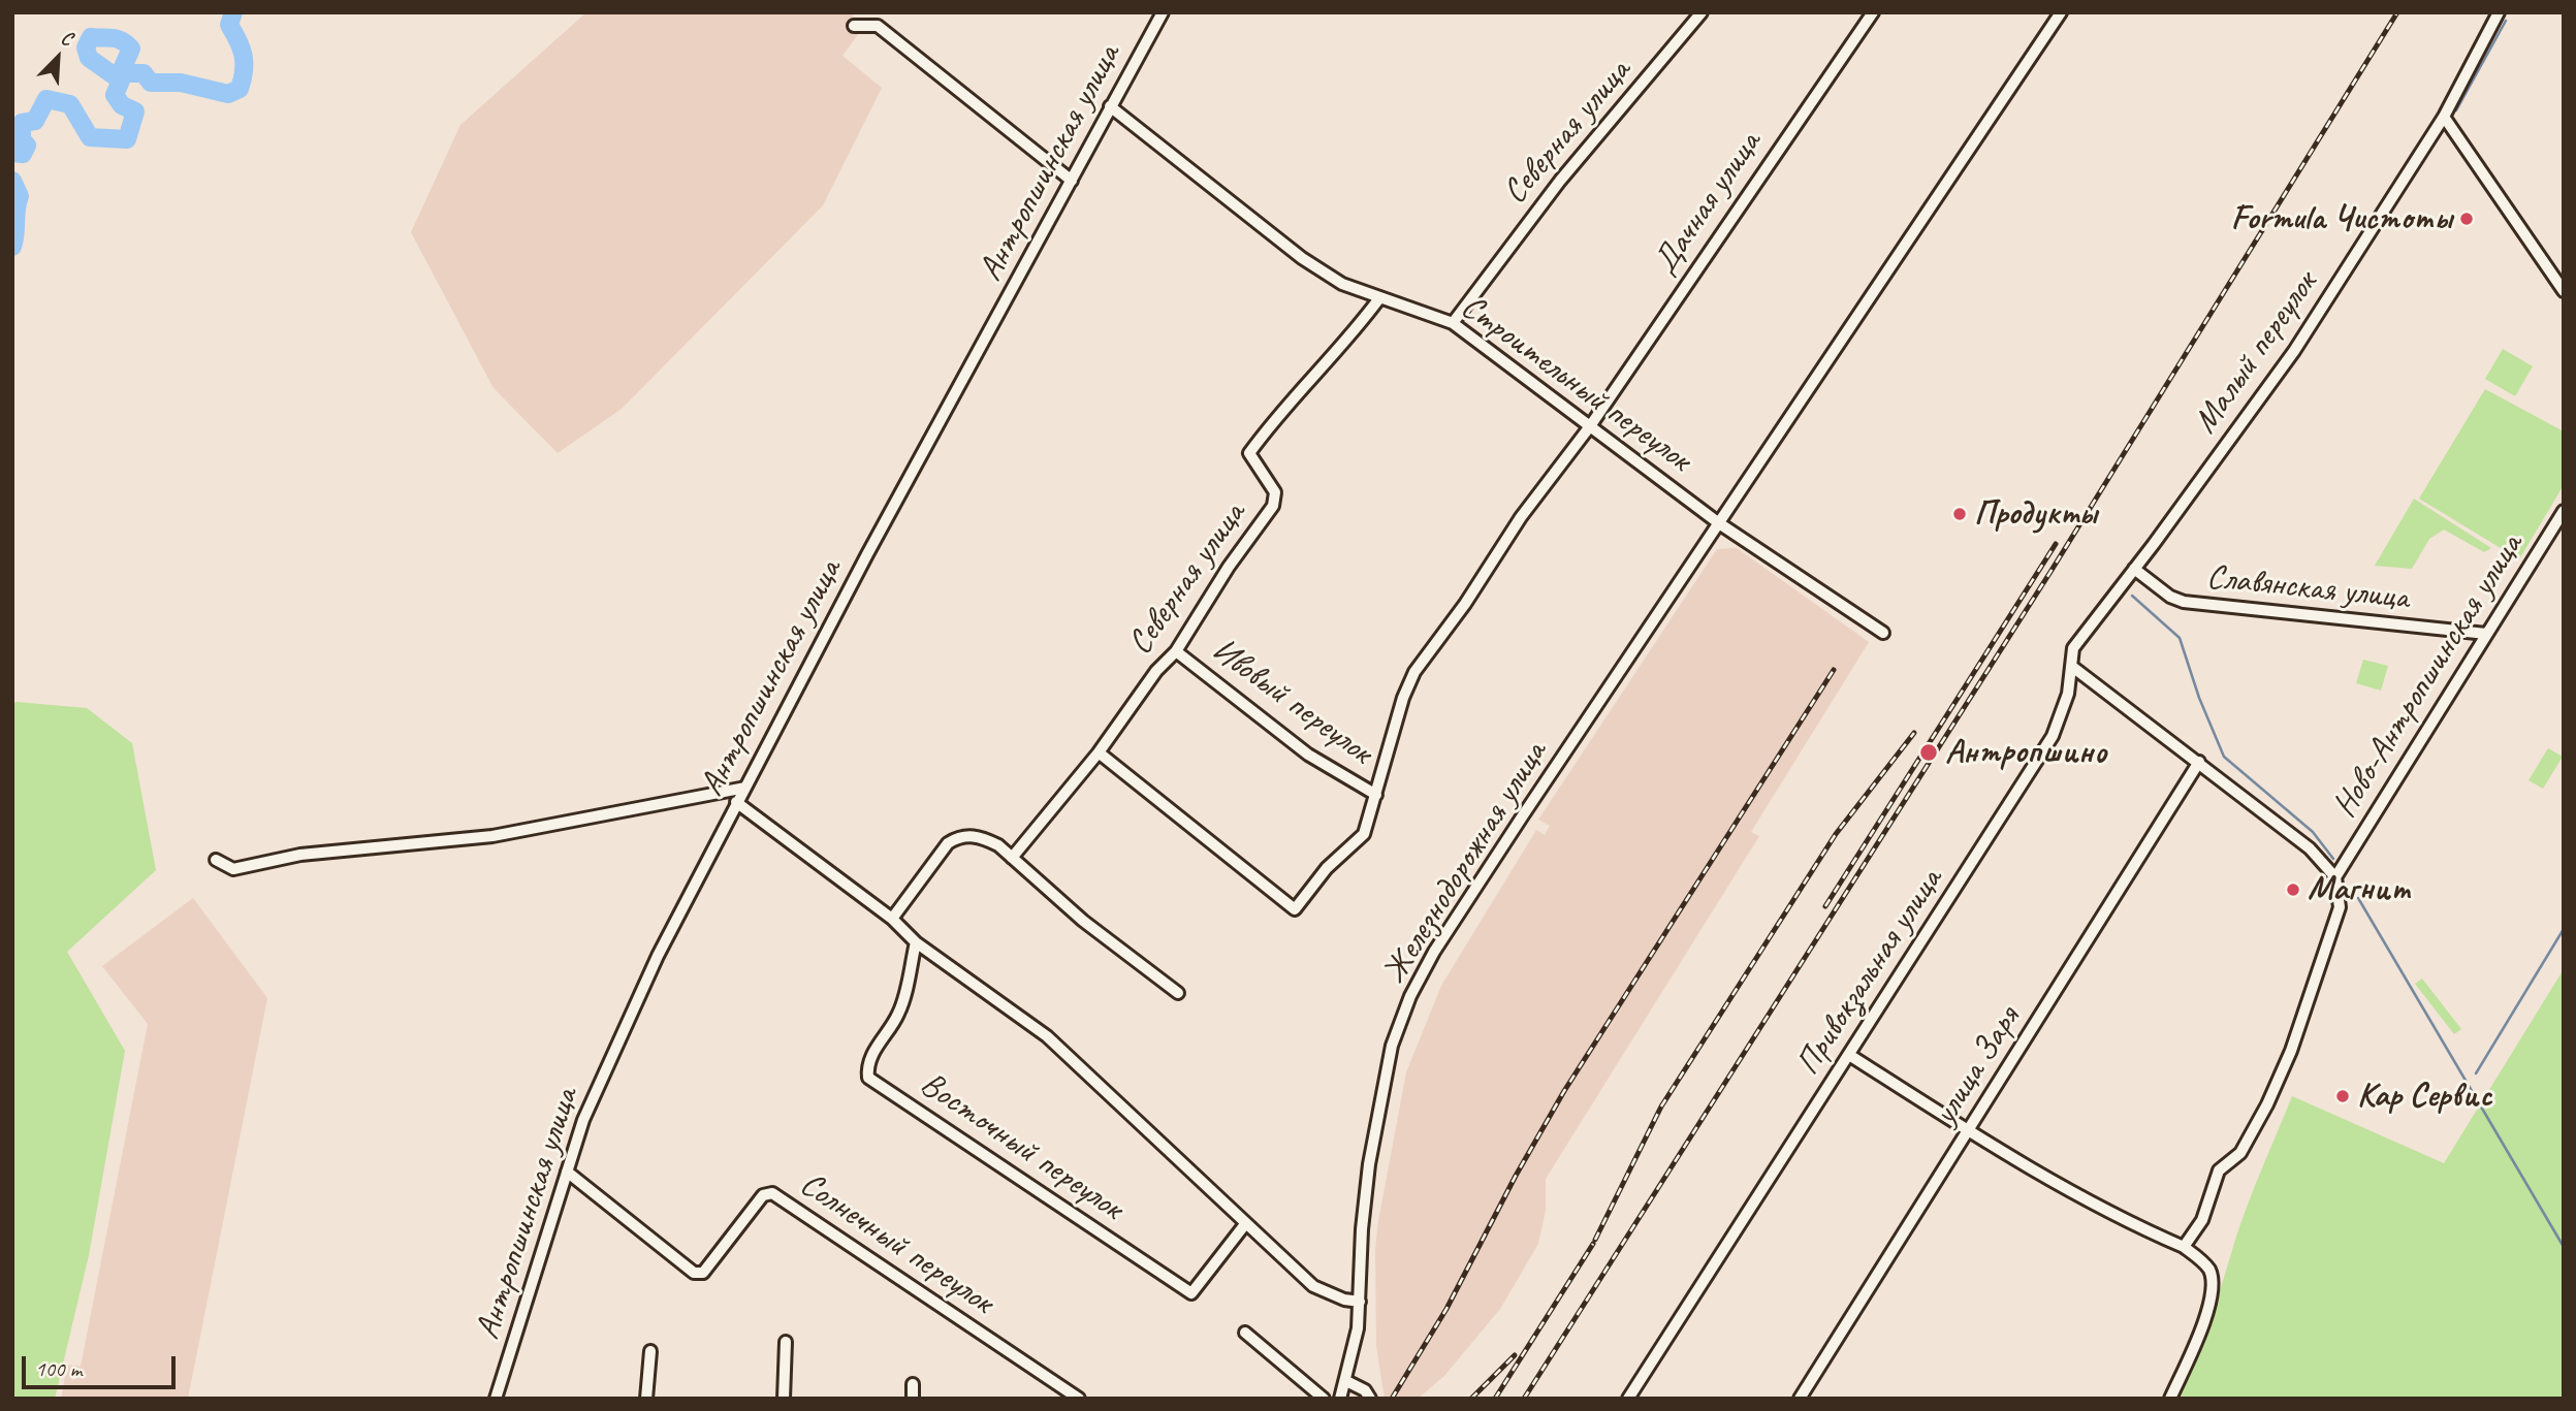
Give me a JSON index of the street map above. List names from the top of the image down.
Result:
{
  "streets": {
    "street": [
      "Северная улица",
      "Антропшинская улица",
      "Дачная улица",
      "Малый переулок",
      "Строительный переулок",
      "Славянская улица",
      "Ново-Антропшинская улица",
      "Ивовый переулок",
      "Железнодорожная улица",
      "Привокзальная улица",
      "улица Заря",
      "Восточный переулок",
      "Солнечный переулок"
    ]
  },
  "crossings": [
    ["Северная улица", "Строительный переулок"],
    ["Северная улица", "Ивовый переулок"],
    ["Антропшинская улица", "Строительный переулок"],
    ["Антропшинская улица", "Солнечный переулок"],
    ["Дачная улица", "Строительный переулок"],
    ["Дачная улица", "Ивовый переулок"],
    ["Малый переулок", "Славянская улица"],
    ["Малый переулок", "Привокзальная улица"],
    ["Строительный переулок", "Железнодорожная улица"],
    ["Славянская улица", "Ново-Антропшинская улица"],
    ["Славянская улица", "Привокзальная улица"]
  ],
  "places": [
    "Formula Чистоты",
    "Продукты",
    "Антропшино",
    "Магнит",
    "Кар Сервис"
  ],
  "scale_bar": "100 m",
  "north": "top right"
}
